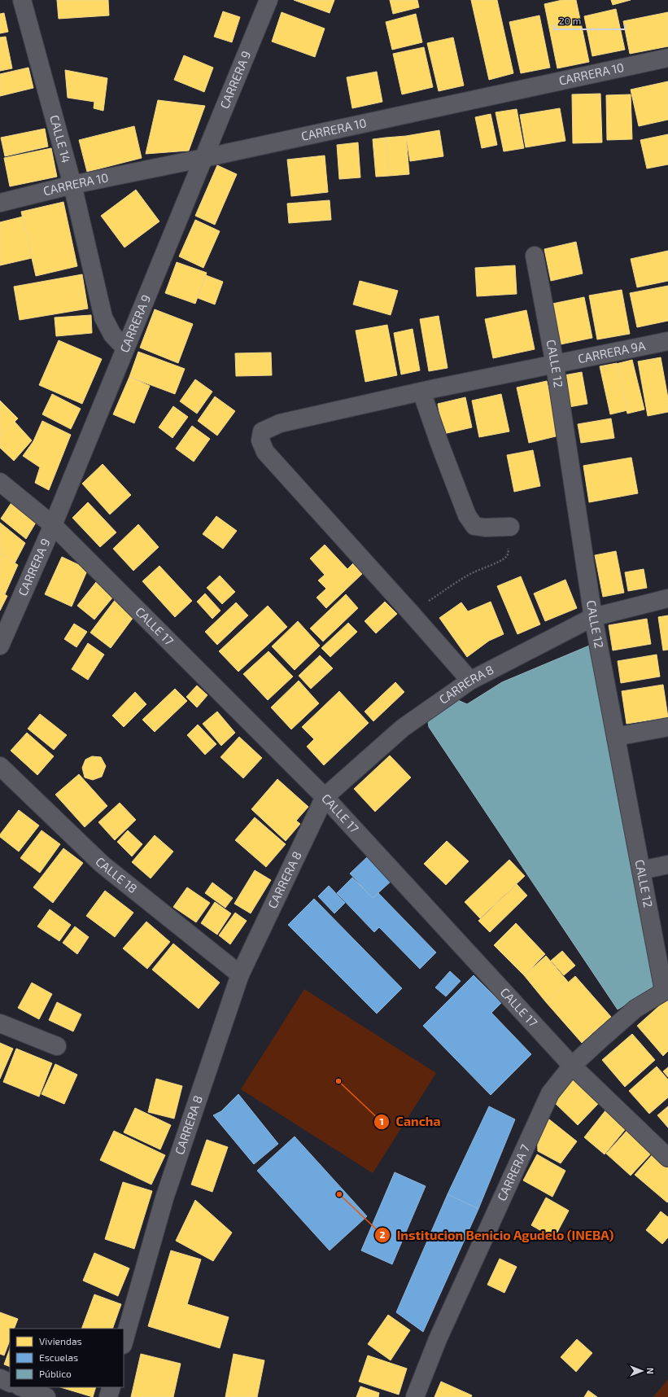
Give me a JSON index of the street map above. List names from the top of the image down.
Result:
{
  "streets": {
    "street": [
      "CARRERA 10",
      "CARRERA 9",
      "CALLE 14",
      "CARRERA 9A",
      "CALLE 12",
      "CALLE 17",
      "CARRERA 8",
      "CALLE 18",
      "CARRERA 7"
    ]
  },
  "crossings": [
    ["CARRERA 10", "CARRERA 9"],
    ["CARRERA 10", "CALLE 14"],
    ["CARRERA 9", "CALLE 14"],
    ["CARRERA 9", "CALLE 17"],
    ["CARRERA 9A", "CALLE 12"],
    ["CALLE 12", "CARRERA 8"],
    ["CALLE 12", "CARRERA 7"],
    ["CALLE 17", "CARRERA 8"],
    ["CALLE 17", "CARRERA 7"],
    ["CARRERA 8", "CALLE 18"]
  ],
  "places": ["Cancha", "Institucion Benicio Agudelo (INEBA)"],
  "legend": ["Viviendas", "Escuelas", "Público"],
  "scale_bar": "20 m",
  "north": "right"
}
